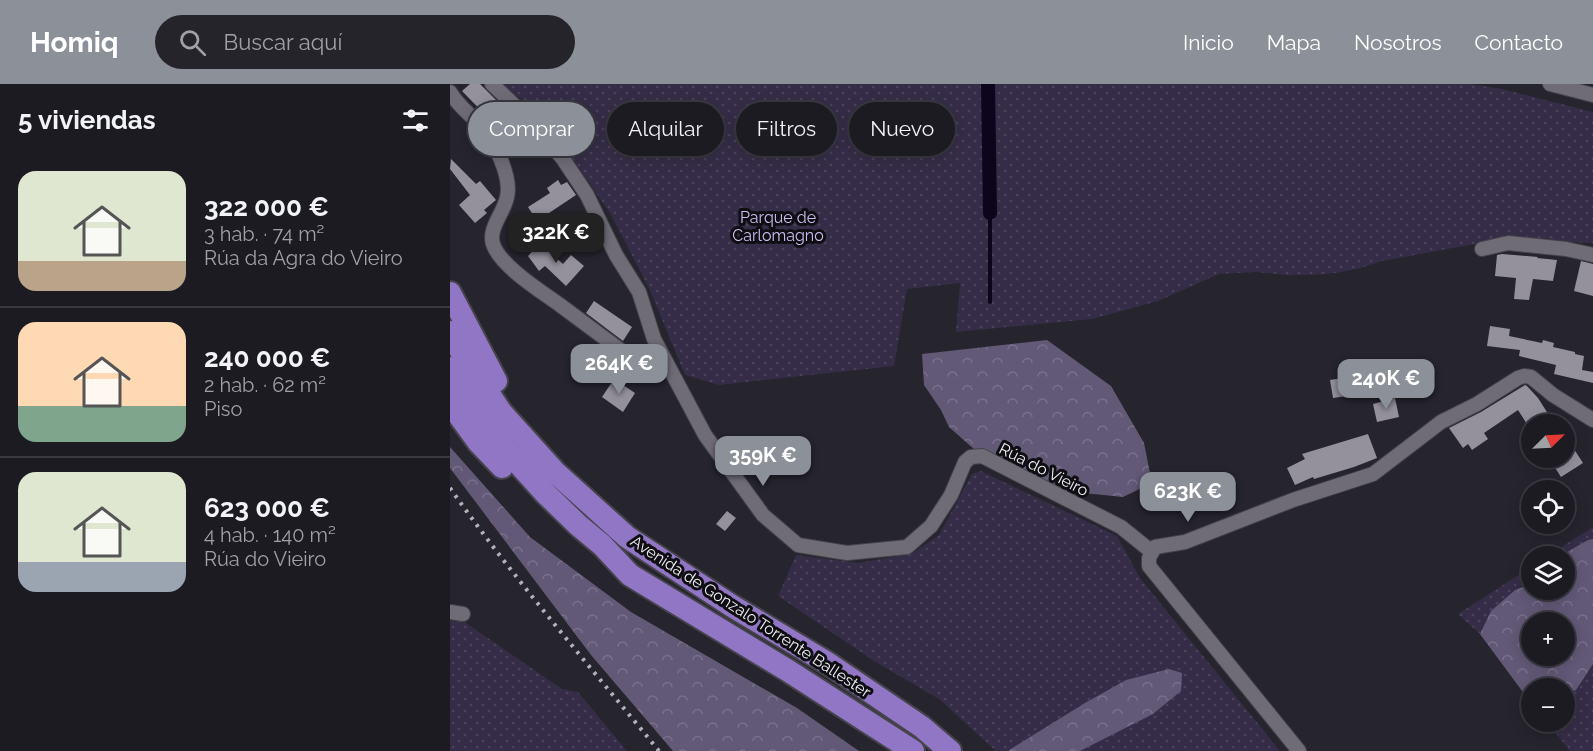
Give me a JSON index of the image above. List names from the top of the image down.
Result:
{
  "streets": {
    "highway": ["Avenida de Gonzalo Torrente Ballester"],
    "street": ["Rúa do Vieiro"]
  },
  "parks": ["Parque de Carlomagno"],
  "north": "top right",
  "page": {
    "header": "Homiq",
    "search": "Buscar aquí",
    "nav": [
      "Inicio",
      "Mapa",
      "Nosotros",
      "Contacto"
    ],
    "heading": "5 viviendas",
    "chip": [
      "Comprar",
      "Alquilar",
      "Filtros",
      "Nuevo"
    ],
    "list": [
      {
        "name": "322 000 €",
        "note": "3 hab. · 74 m² · Rúa da Agra do Vieiro"
      },
      {
        "name": "240 000 €",
        "note": "2 hab. · 62 m² · Piso"
      },
      {
        "name": "623 000 €",
        "note": "4 hab. · 140 m² · Rúa do Vieiro"
      }
    ],
    "price": [
      "322K €",
      "264K €",
      "240K €",
      "359K €",
      "623K €"
    ],
    "map_buttons": ["+", "−"]
  }
}
